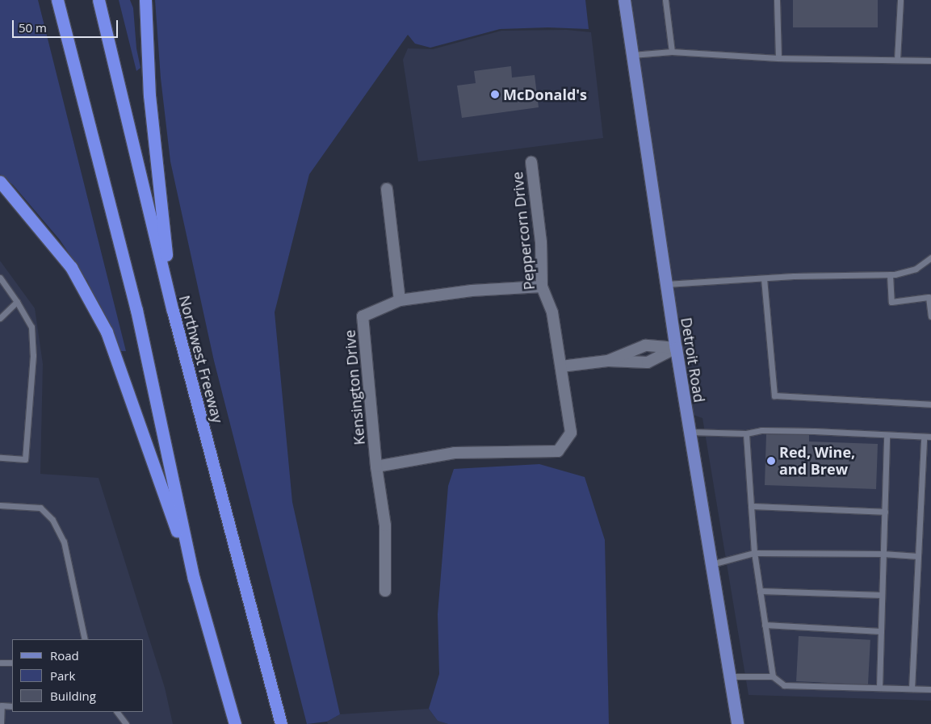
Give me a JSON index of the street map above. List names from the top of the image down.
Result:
{
  "streets": {
    "highway": ["Northwest Freeway"],
    "main road": ["Detroit Road"],
    "street": ["Peppercorn Drive", "Kensington Drive"]
  },
  "crossings": [
    ["Peppercorn Drive", "Kensington Drive"]
  ],
  "places": ["McDonald's", "Red, Wine, and Brew"],
  "legend": ["Road", "Park", "Building"],
  "scale_bar": "50 m"
}
